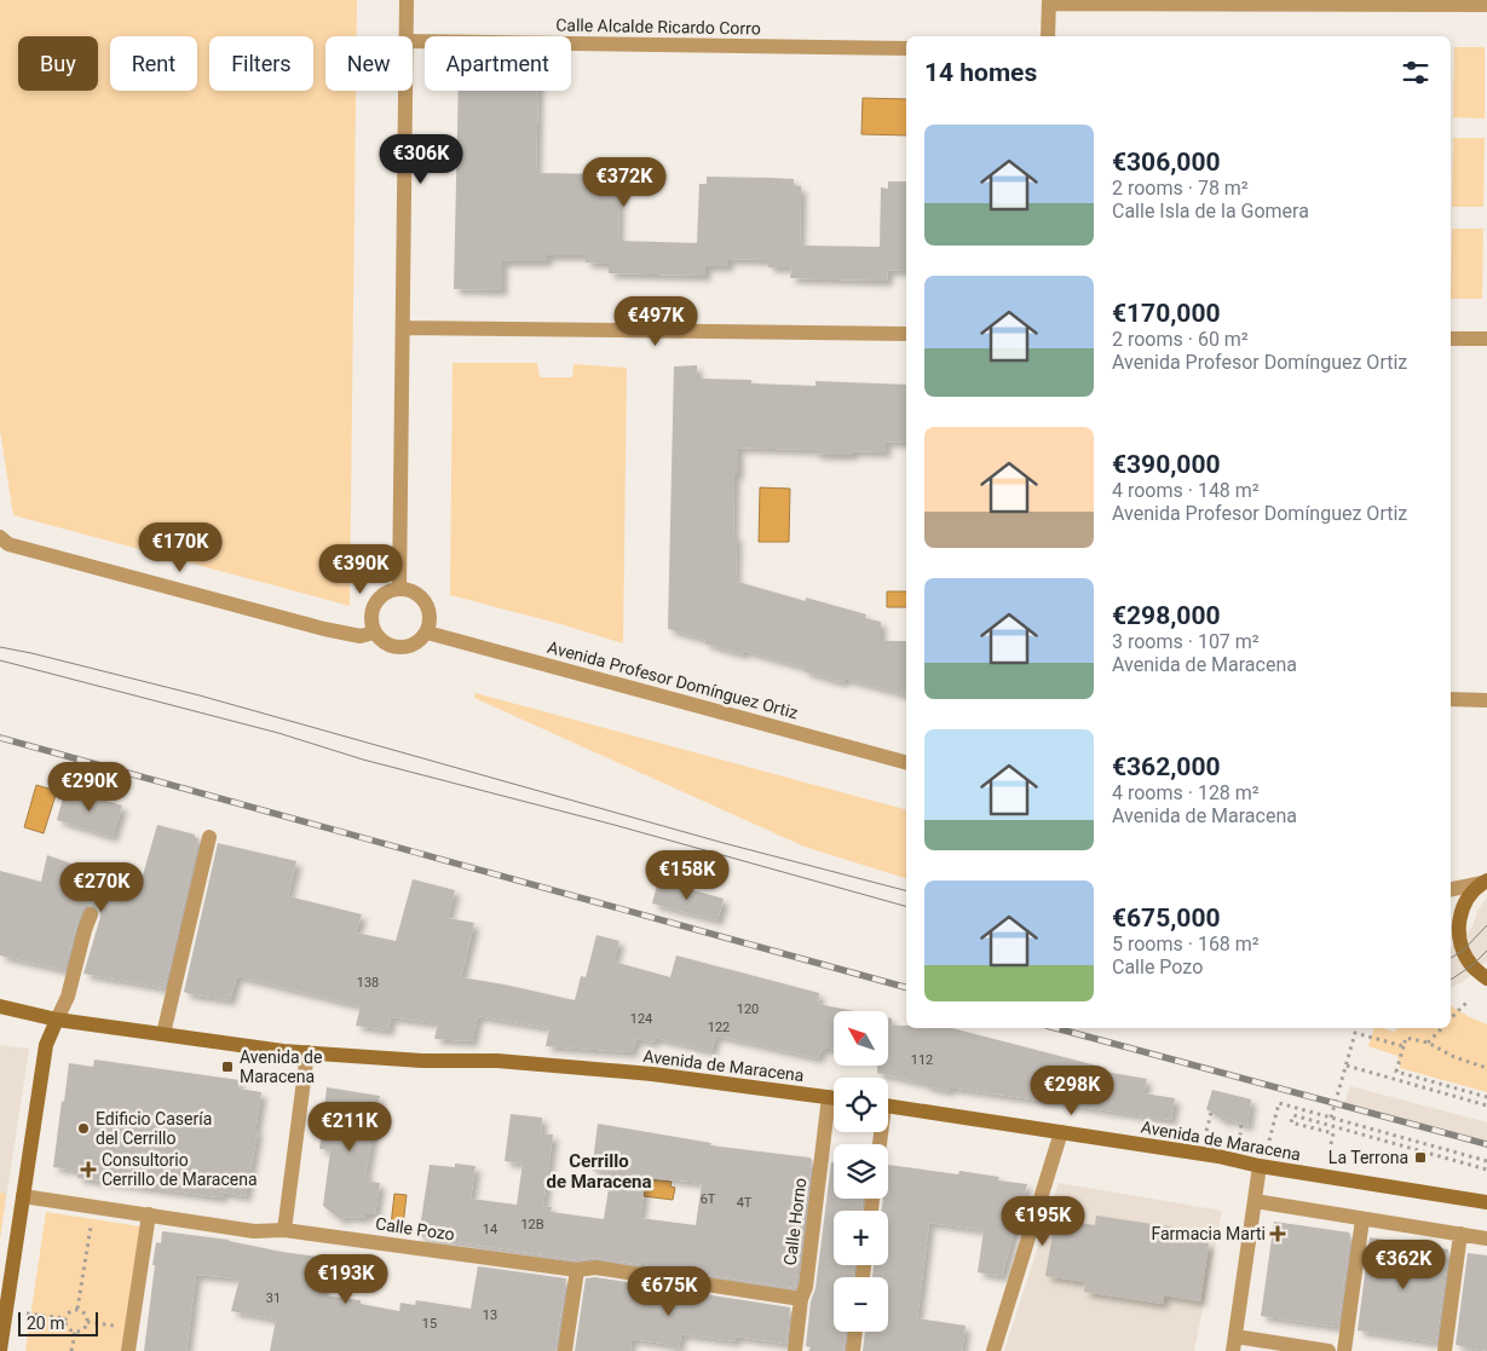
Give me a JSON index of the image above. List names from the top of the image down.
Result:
{
  "streets": {
    "main road": ["Avenida de Maracena"],
    "street": [
      "Calle Alcalde Ricardo Corro",
      "Avenida Profesor Domínguez Ortiz",
      "Calle Horno",
      "Calle Pozo"
    ]
  },
  "crossings": [
    ["Calle Horno", "Calle Pozo"]
  ],
  "districts": ["Cerrillo de Maracena"],
  "places": {
    "transit": ["Avenida de Maracena", "La Terrona"],
    "other": ["Edificio Casería del Cerrillo"],
    "health": ["Consultorio Cerrillo de Maracena", "Farmacia Marti"]
  },
  "house_numbers": [
    "138",
    "120",
    "124",
    "122",
    "112",
    "6T",
    "4T",
    "12B",
    "14",
    "31",
    "13",
    "15"
  ],
  "scale_bar": "20 m",
  "north": "top left",
  "page": {
    "chip": [
      "Buy",
      "Rent",
      "Filters",
      "New",
      "Apartment"
    ],
    "heading": "14 homes",
    "list": [
      {
        "name": "€306,000",
        "note": "2 rooms · 78 m² · Calle Isla de la Gomera"
      },
      {
        "name": "€170,000",
        "note": "2 rooms · 60 m² · Avenida Profesor Domínguez Ortiz"
      },
      {
        "name": "€390,000",
        "note": "4 rooms · 148 m² · Avenida Profesor Domínguez Ortiz"
      },
      {
        "name": "€298,000",
        "note": "3 rooms · 107 m² · Avenida de Maracena"
      },
      {
        "name": "€362,000",
        "note": "4 rooms · 128 m² · Avenida de Maracena"
      },
      {
        "name": "€675,000",
        "note": "5 rooms · 168 m² · Calle Pozo"
      }
    ],
    "price": [
      "€306K",
      "€372K",
      "€497K",
      "€170K",
      "€390K",
      "€290K",
      "€158K",
      "€270K",
      "€298K",
      "€211K",
      "€195K",
      "€362K",
      "€193K",
      "€675K"
    ],
    "map_buttons": ["+", "−"],
    "scale": "20 m"
  }
}
